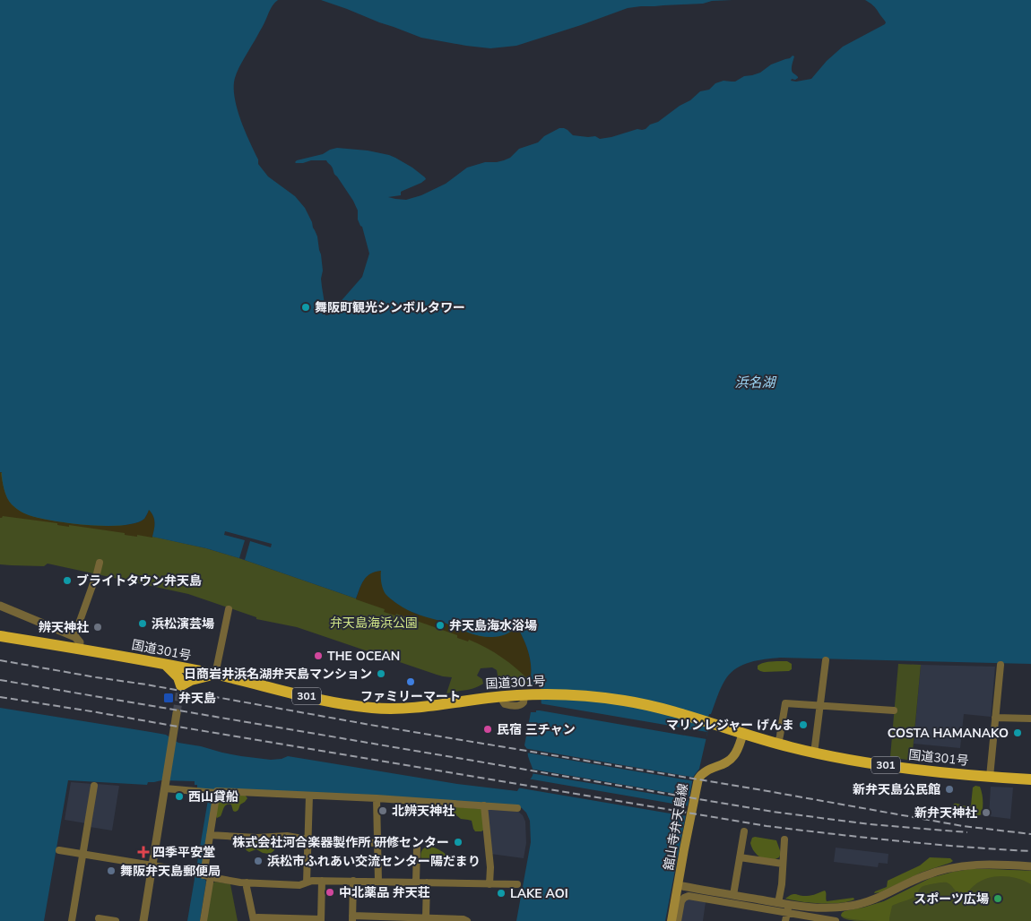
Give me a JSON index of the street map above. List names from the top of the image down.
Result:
{
  "streets": {
    "highway": ["国道301号", "301"],
    "main road": ["舘山寺弁天島線"]
  },
  "crossings": [
    ["国道301号", "舘山寺弁天島線"]
  ],
  "water": ["浜名湖"],
  "parks": ["弁天島海浜公園"],
  "places": {
    "other": [
      "舞阪町観光シンボルタワー",
      "ブライトタウン弁天島",
      "浜松演芸場",
      "弁天島海水浴場",
      "辨天神社",
      "THE OCEAN",
      "日商岩井浜名湖弁天島マンション",
      "ファミリーマート",
      "マリンレジャー げんま",
      "民宿 三チャン",
      "COSTA HAMANAKO",
      "新弁天島公民館",
      "西山貸船",
      "北辨天神社",
      "新弁天神社",
      "株式会社河合楽器製作所 研修センター",
      "浜松市ふれあい交流センター陽だまり",
      "舞阪弁天島郵便局",
      "中北薬品 弁天荘",
      "LAKE AOI",
      "スポーツ広場"
    ],
    "transit": ["弁天島"],
    "health": ["四季平安堂"]
  }
}
